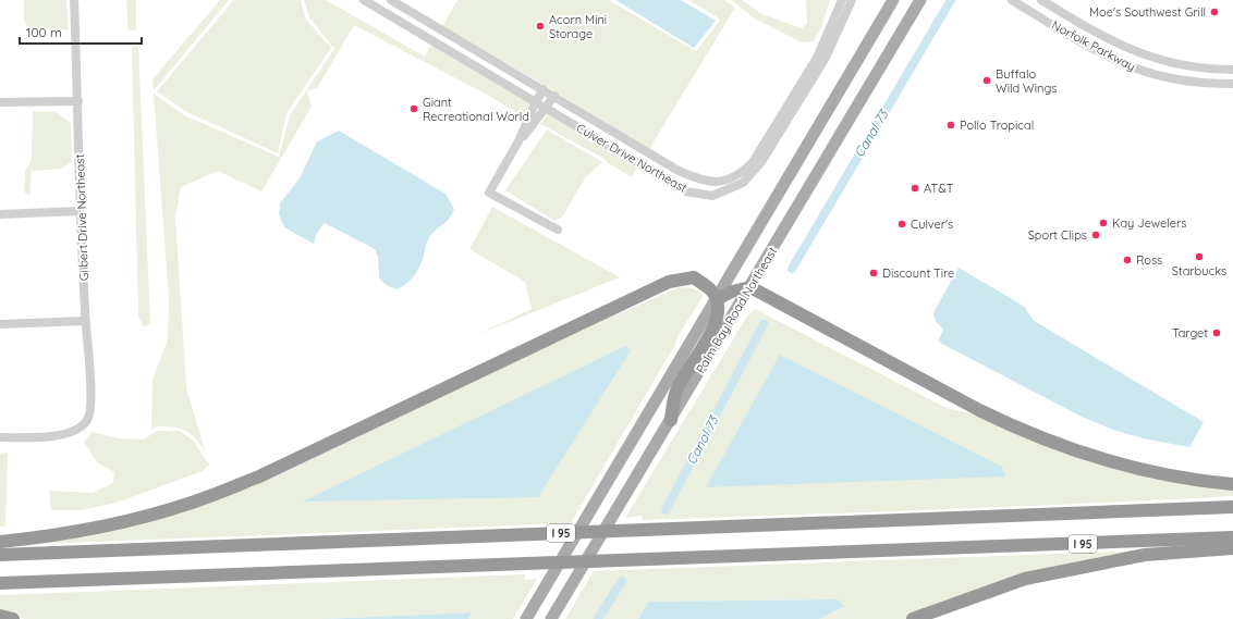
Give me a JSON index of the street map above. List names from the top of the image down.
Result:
{
  "streets": {
    "highway": ["I 95"],
    "main road": ["Palm Bay Road Northeast"],
    "street": ["Norfolk Parkway", "Culver Drive Northeast", "Gilbert Drive Northeast"]
  },
  "water": ["Canal 73"],
  "places": [
    "Moe's Southwest Grill",
    "Acorn Mini Storage",
    "Buffalo Wild Wings",
    "Giant Recreational World",
    "Pollo Tropical",
    "AT&T",
    "Kay Jewelers",
    "Culver's",
    "Sport Clips",
    "Starbucks",
    "Ross",
    "Discount Tire",
    "Target"
  ],
  "scale_bar": "100 m"
}
